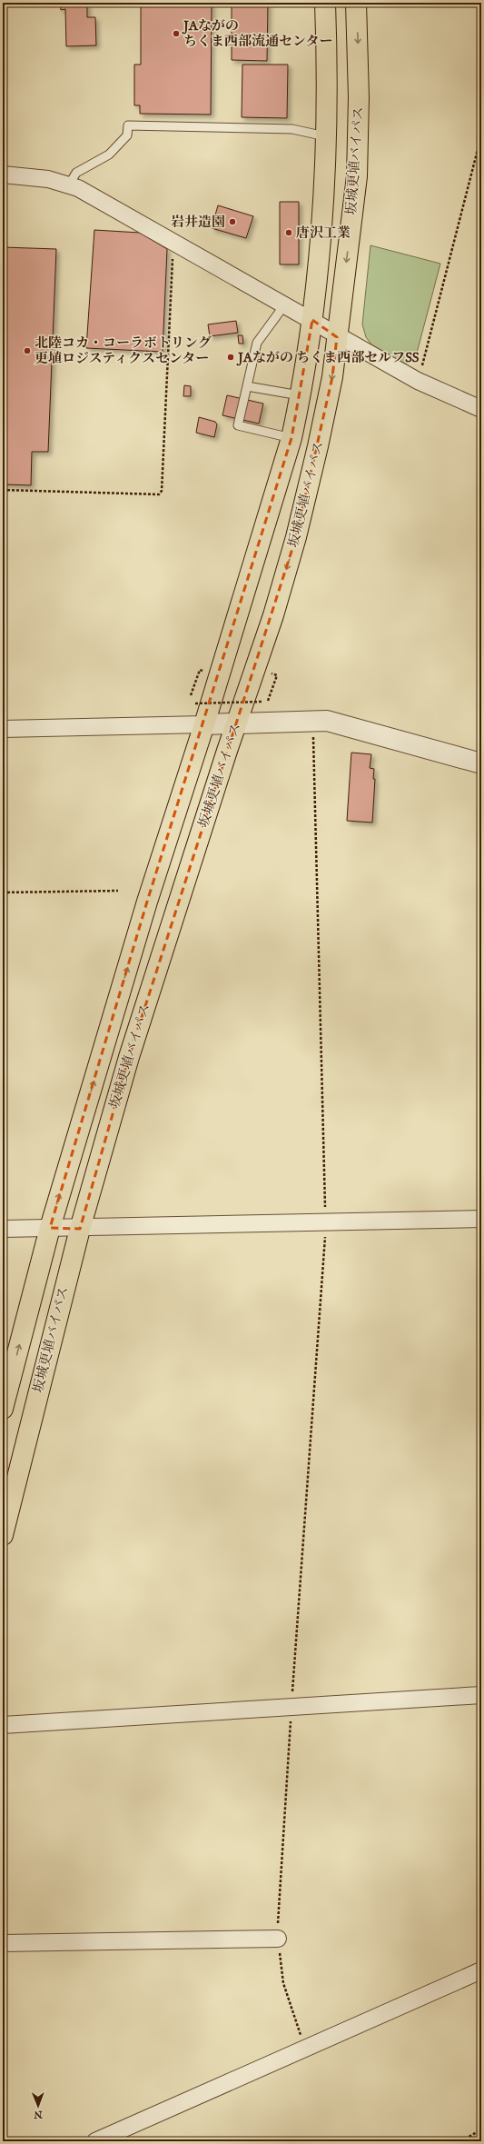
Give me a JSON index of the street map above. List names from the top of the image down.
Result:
{
  "streets": {
    "highway": ["坂城更埴バイパス"]
  },
  "places": [
    "JAながの ちくま西部流通センター",
    "岩井造園",
    "唐沢工業",
    "北陸コカ・コーラボトリング 更埴ロジスティクスセンター",
    "JAながの ちくま西部セルフSS"
  ],
  "north": "bottom"
}
